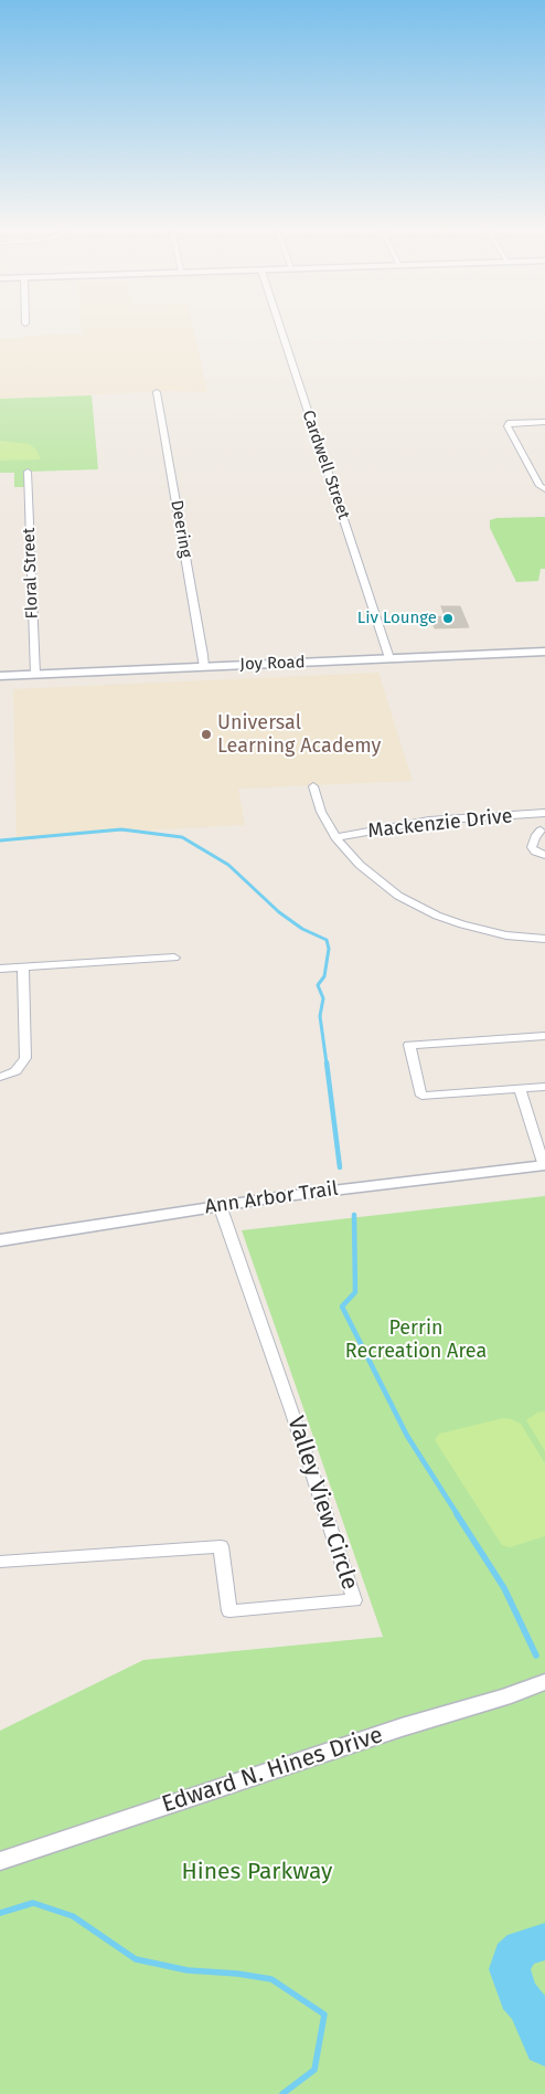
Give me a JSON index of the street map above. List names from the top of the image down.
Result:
{
  "streets": {
    "main road": ["Joy Road"],
    "street": [
      "Cardwell Street",
      "Deering",
      "Floral Street",
      "Mackenzie Drive",
      "Ann Arbor Trail",
      "Valley View Circle",
      "Edward N. Hines Drive"
    ]
  },
  "crossings": [
    ["Cardwell Street", "Joy Road"],
    ["Deering", "Joy Road"],
    ["Floral Street", "Joy Road"],
    ["Ann Arbor Trail", "Valley View Circle"]
  ],
  "parks": ["Perrin Recreation Area", "Hines Parkway"],
  "places": ["Liv Lounge", "Universal Learning Academy"]
}
